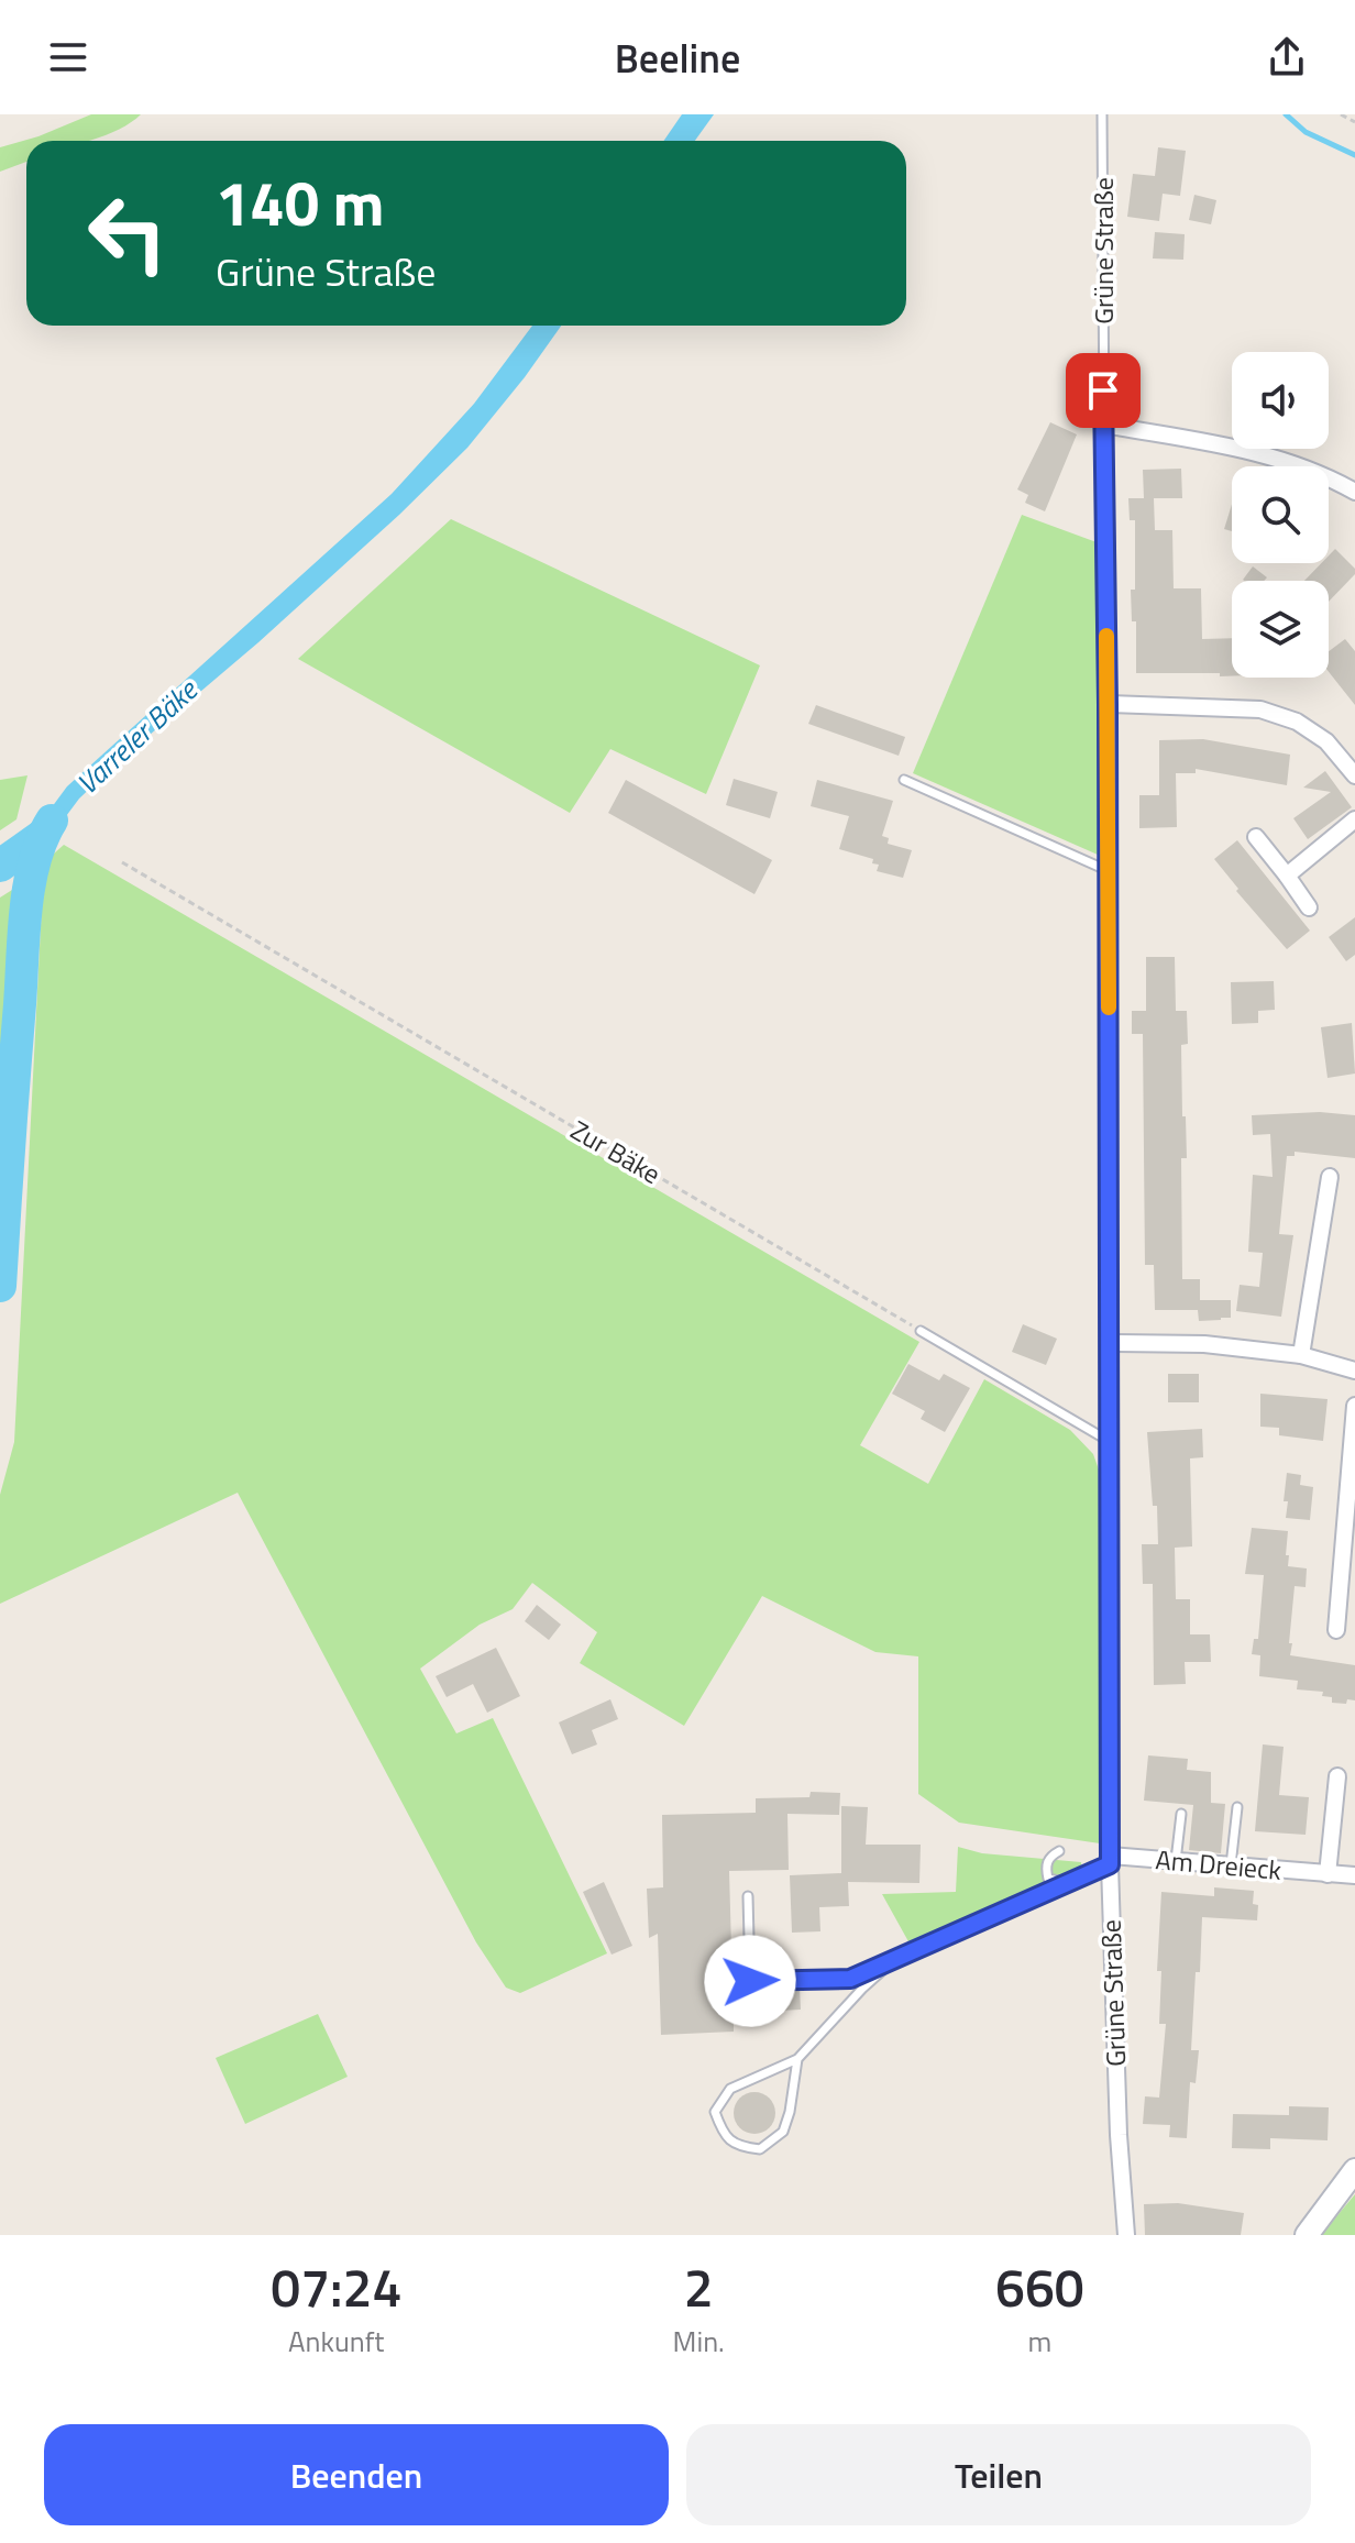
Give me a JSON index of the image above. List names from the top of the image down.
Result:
{
  "streets": {
    "street": ["Grüne Straße", "Am Dreieck"],
    "path": ["Zur Bäke"]
  },
  "crossings": [
    ["Grüne Straße", "Am Dreieck"]
  ],
  "water": ["Varreler Bäke"],
  "page": {
    "header": "Beeline",
    "turn": ["140 m", "Grüne Straße"],
    "eta": [
      "07:24",
      "Ankunft",
      "2",
      "Min.",
      "660",
      "m"
    ],
    "buttons": ["Beenden", "Teilen"]
  }
}
